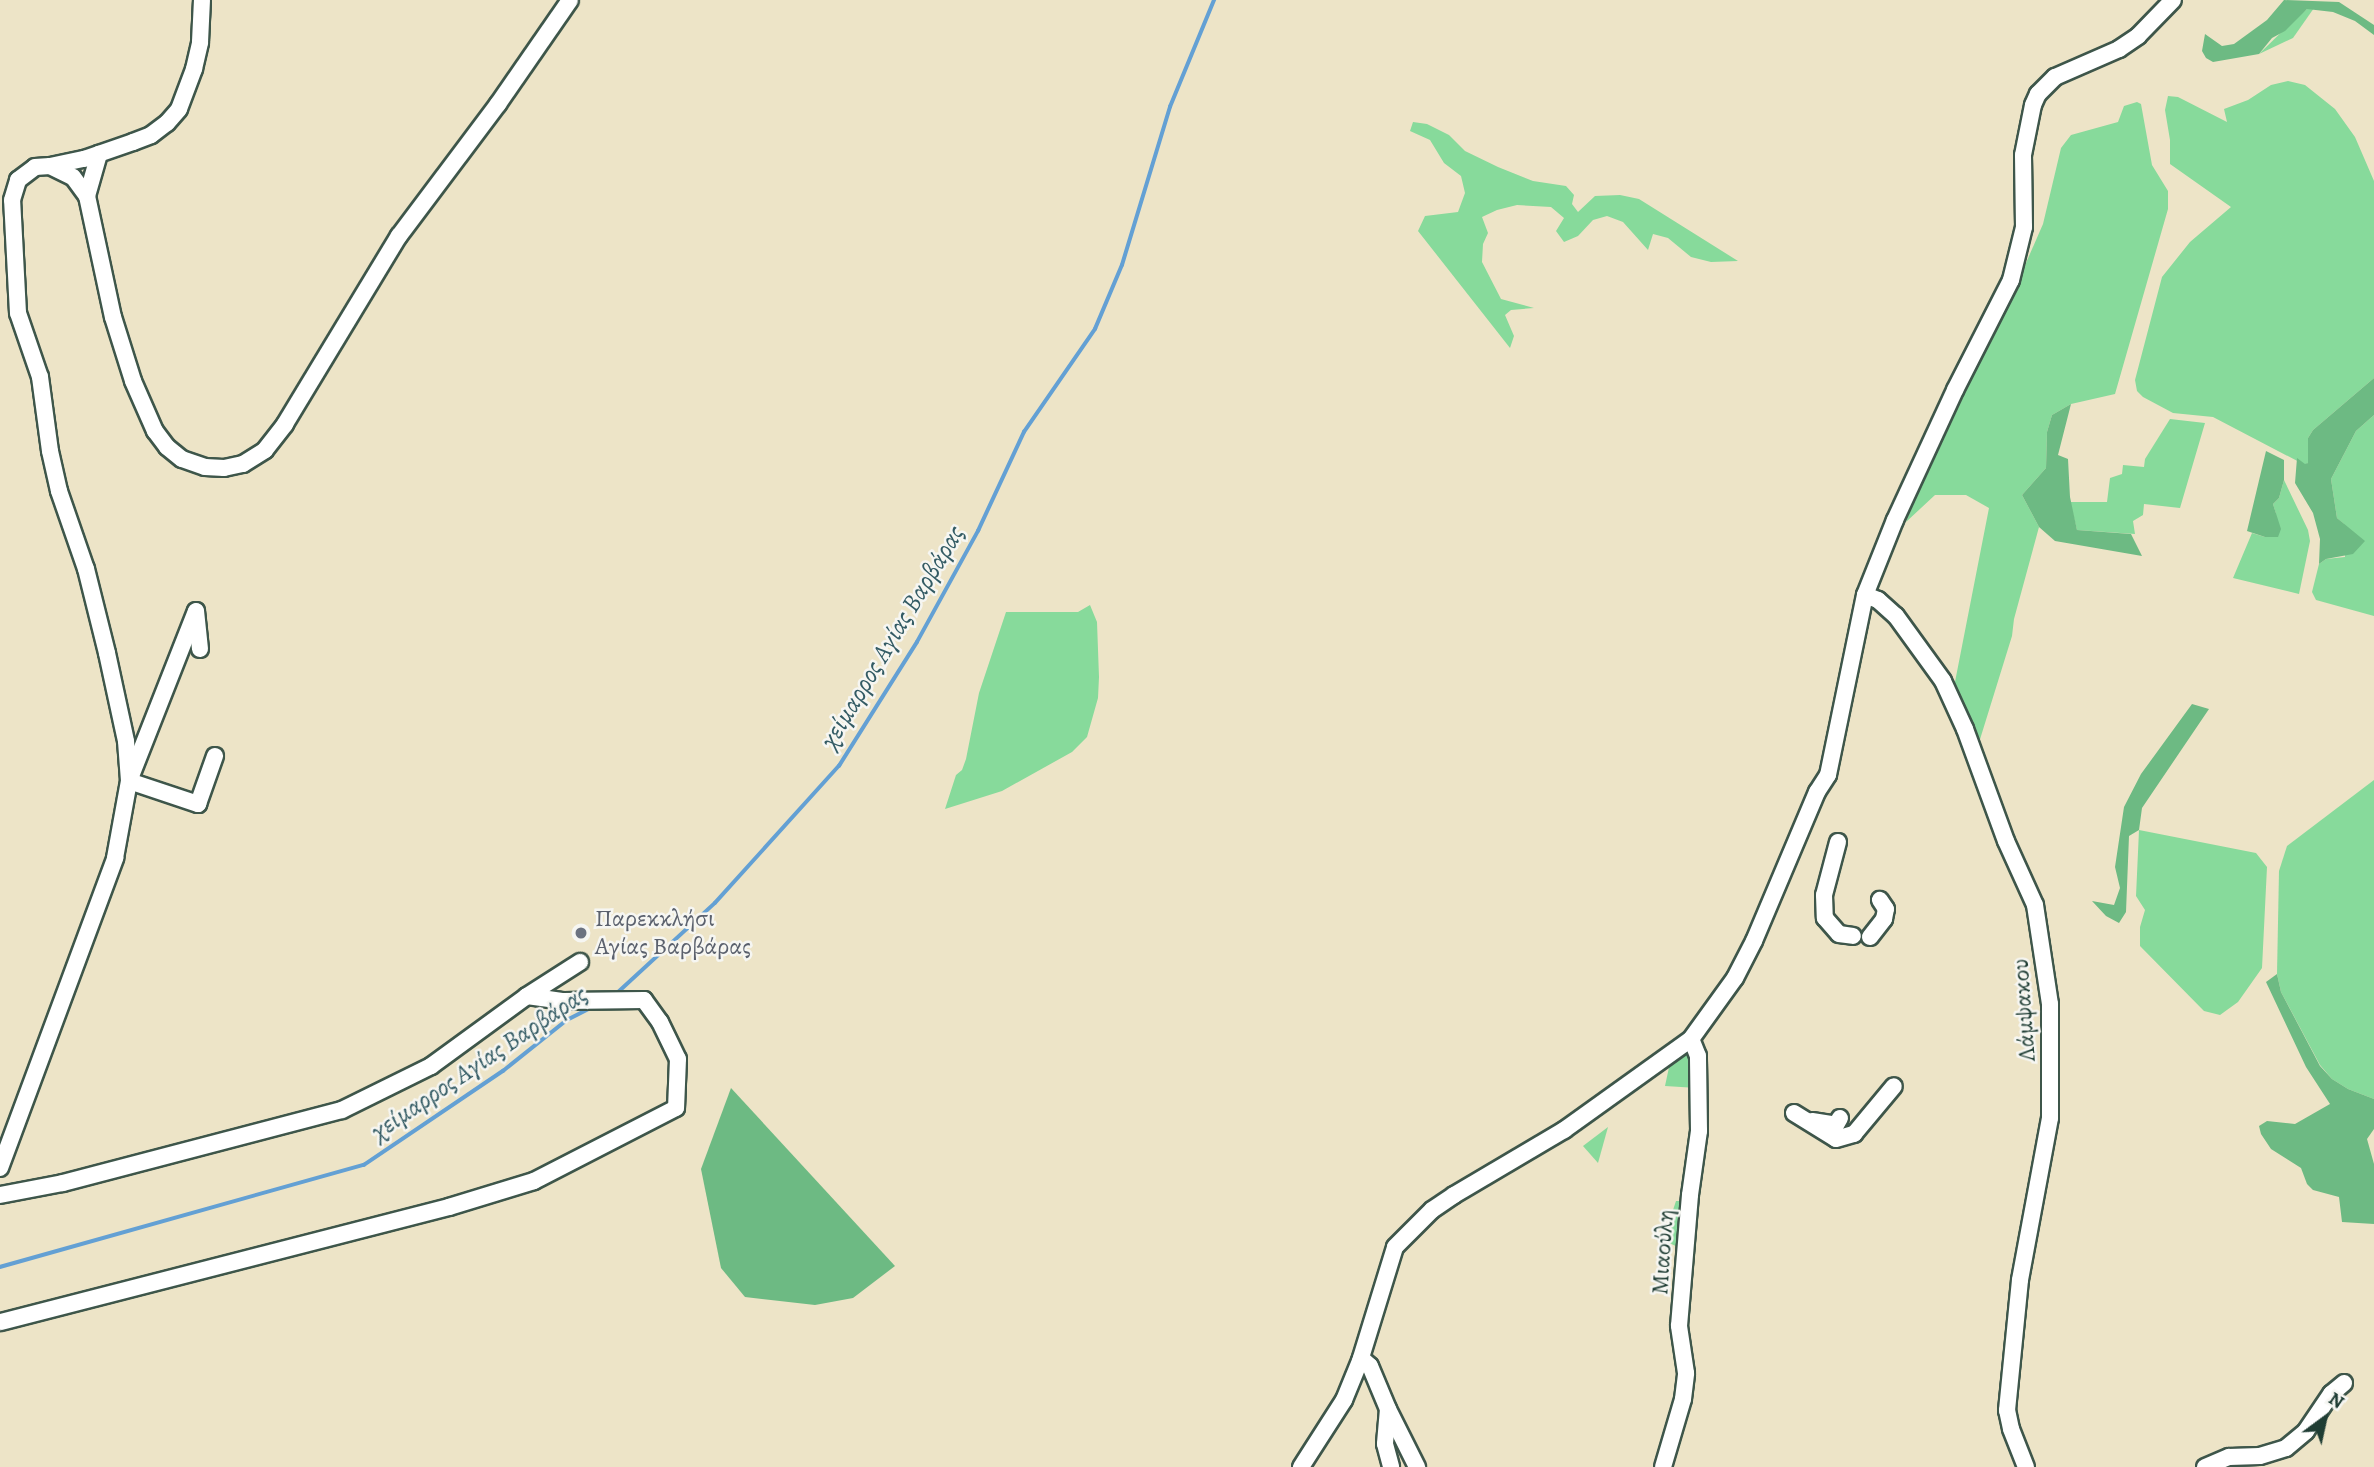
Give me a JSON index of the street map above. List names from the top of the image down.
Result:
{
  "streets": {
    "street": ["Λάμψακου", "Μιαούλη"]
  },
  "water": ["χείμαρρος Αγίας Βαρβάρας"],
  "places": ["Παρεκκλήσι Αγίας Βαρβάρας"],
  "north": "top right"
}
